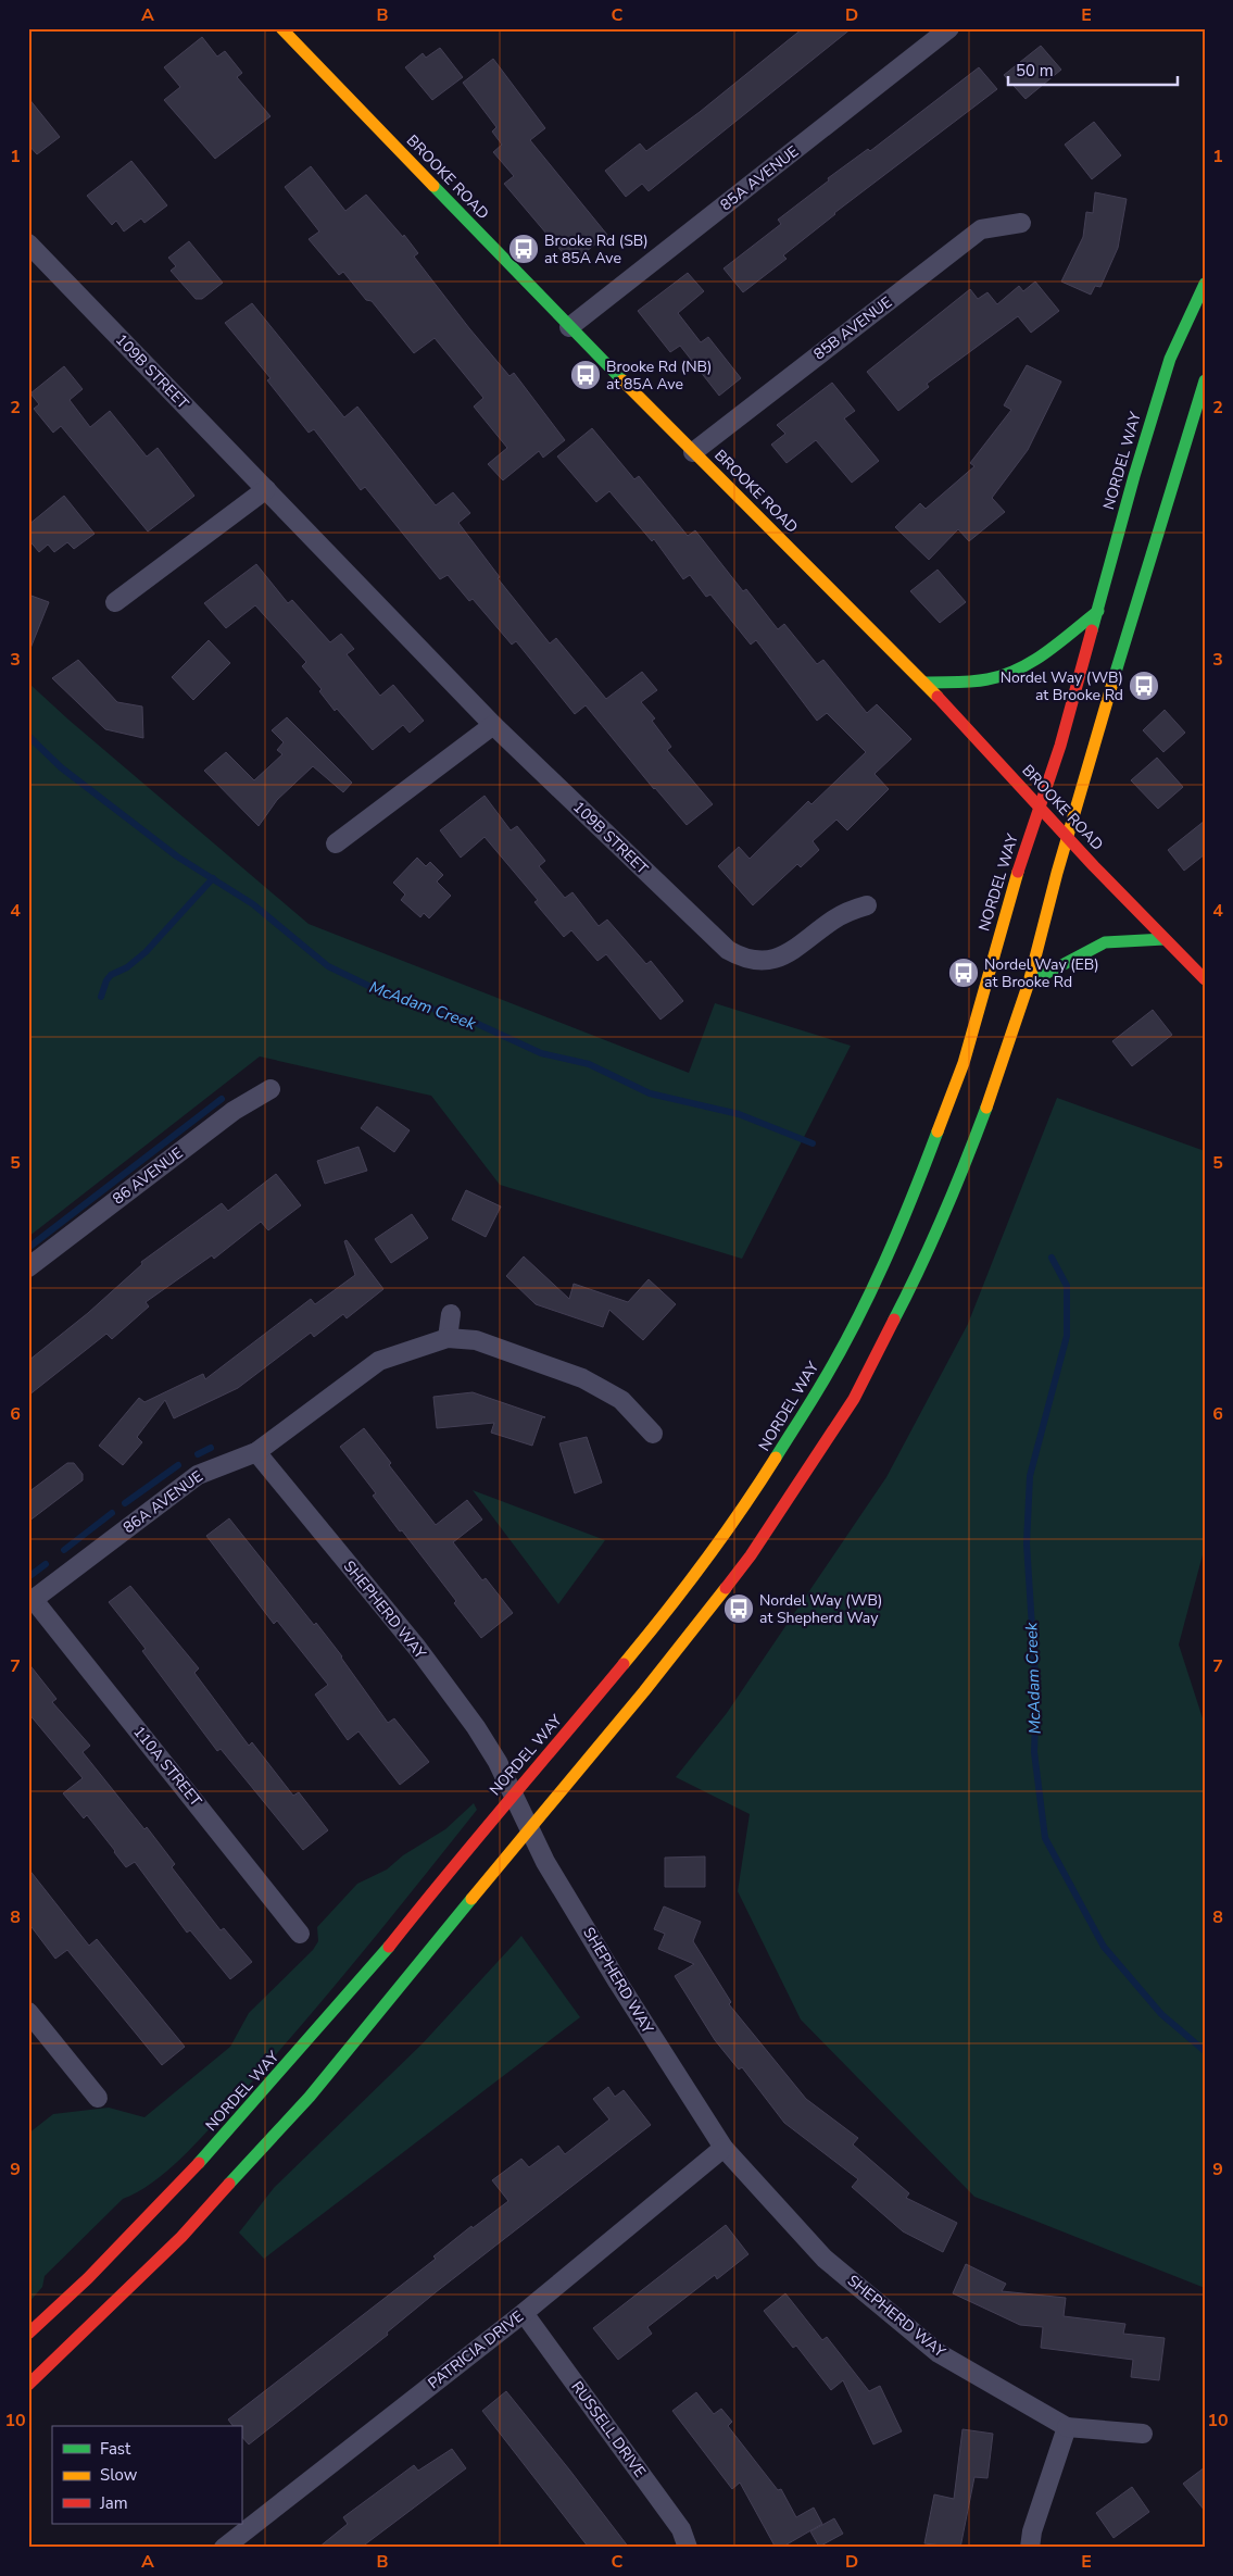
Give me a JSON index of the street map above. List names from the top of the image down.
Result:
{
  "streets": {
    "main road": ["BROOKE ROAD", "NORDEL WAY"],
    "street": [
      "85A AVENUE",
      "85B AVENUE",
      "109B STREET",
      "86 AVENUE",
      "86A AVENUE",
      "SHEPHERD WAY",
      "110A STREET",
      "PATRICIA DRIVE",
      "RUSSELL DRIVE"
    ]
  },
  "crossings": [
    ["BROOKE ROAD", "85A AVENUE"],
    ["BROOKE ROAD", "85B AVENUE"],
    ["BROOKE ROAD", "NORDEL WAY"],
    ["NORDEL WAY", "SHEPHERD WAY"],
    ["86A AVENUE", "SHEPHERD WAY"],
    ["86A AVENUE", "110A STREET"],
    ["SHEPHERD WAY", "PATRICIA DRIVE"],
    ["PATRICIA DRIVE", "RUSSELL DRIVE"]
  ],
  "water": ["McAdam Creek"],
  "places": {
    "bus stop": [
      "Brooke Rd (SB) at 85A Ave",
      "Brooke Rd (NB) at 85A Ave",
      "Nordel Way (WB) at Brooke Rd",
      "Nordel Way (EB) at Brooke Rd",
      "Nordel Way (WB) at Shepherd Way"
    ]
  },
  "legend": ["Fast", "Slow", "Jam"],
  "scale_bar": "50 m",
  "grid": {
    "columns": [
      "A",
      "B",
      "C",
      "D",
      "E"
    ],
    "rows": [
      "1",
      "2",
      "3",
      "4",
      "5",
      "6",
      "7",
      "8",
      "9",
      "10"
    ]
  }
}
